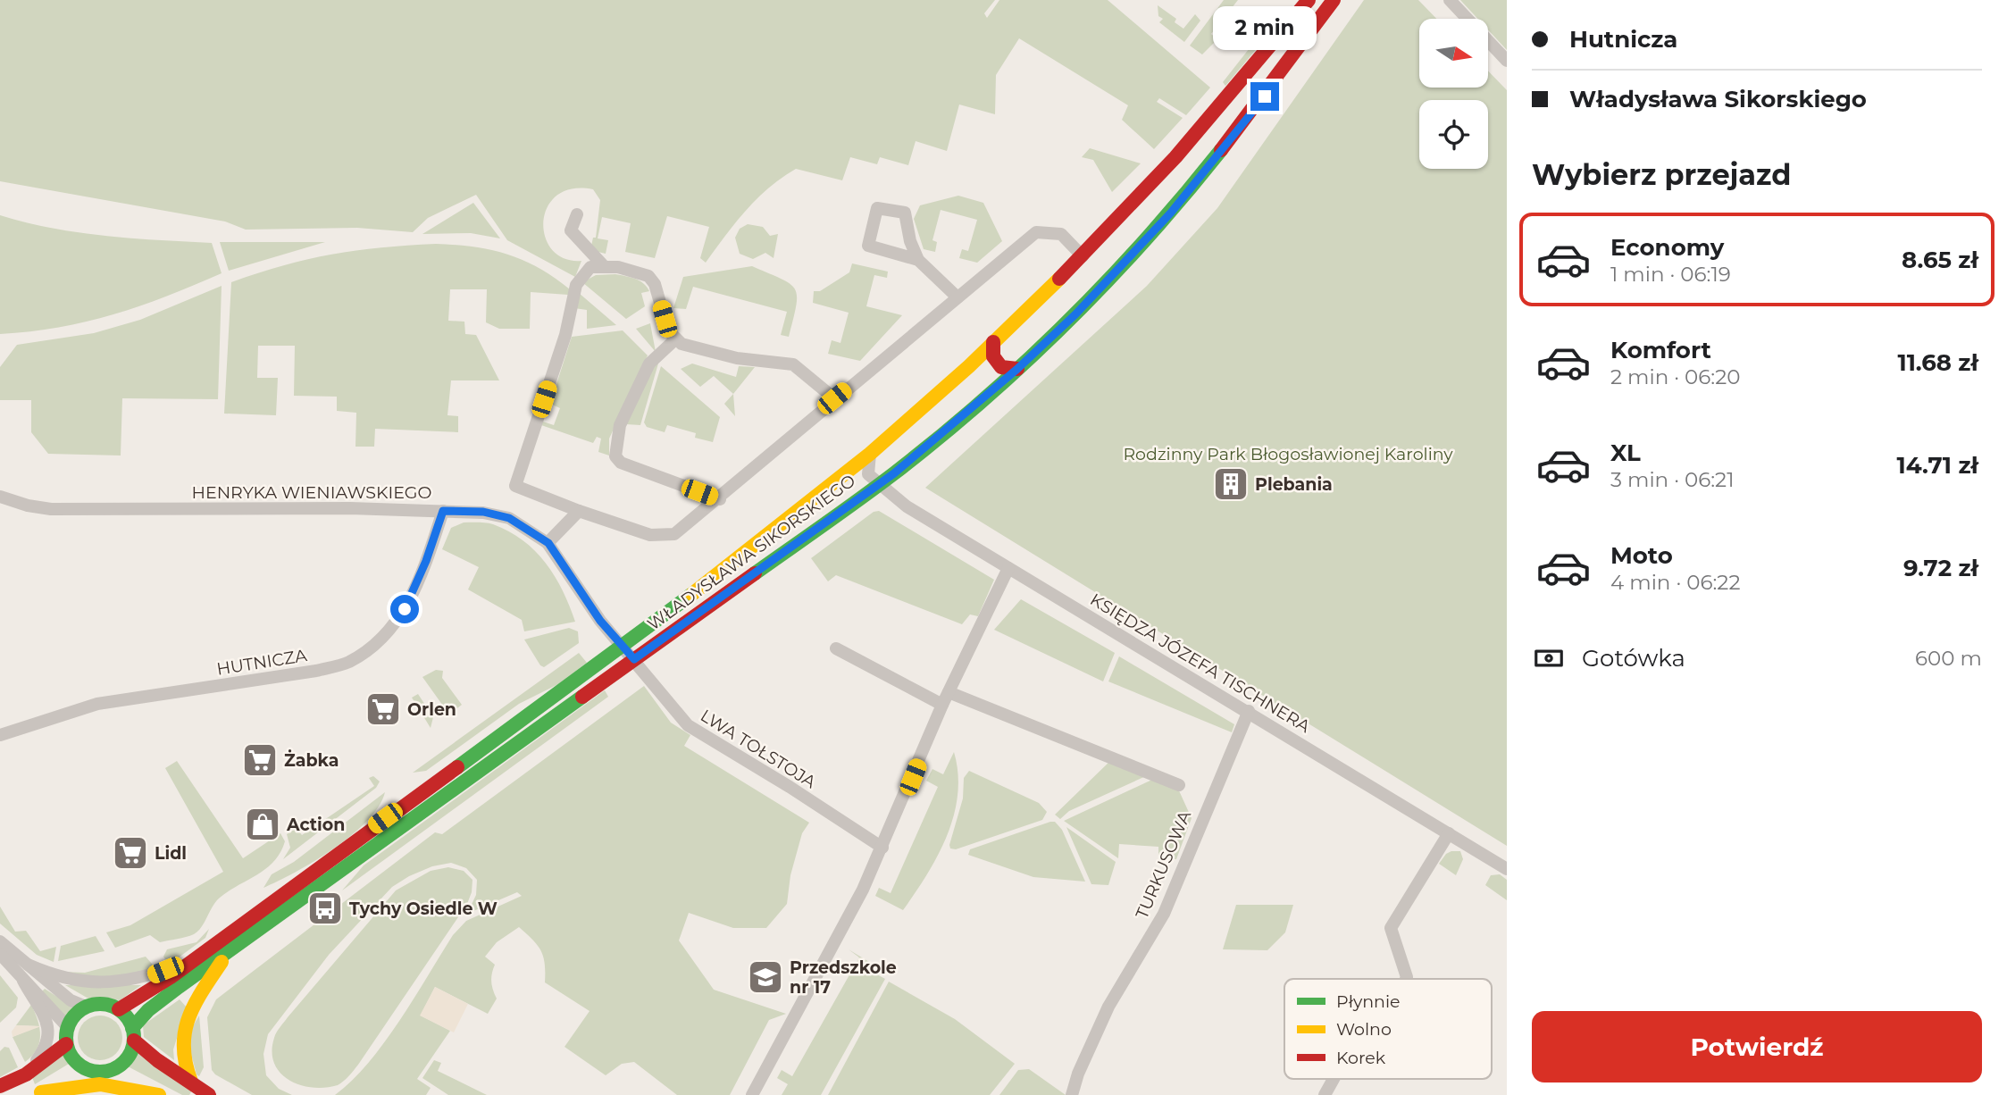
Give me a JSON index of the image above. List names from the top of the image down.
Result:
{
  "streets": {
    "street": [
      "HENRYKA WIENIAWSKIEGO",
      "WŁADYSŁAWA SIKORSKIEGO",
      "HUTNICZA",
      "KSIĘDZA JÓZEFA TISCHNERA",
      "LWA TOŁSTOJA",
      "TURKUSOWA"
    ]
  },
  "crossings": [
    ["HENRYKA WIENIAWSKIEGO", "WŁADYSŁAWA SIKORSKIEGO"],
    ["HENRYKA WIENIAWSKIEGO", "HUTNICZA"],
    ["HENRYKA WIENIAWSKIEGO", "LWA TOŁSTOJA"],
    ["WŁADYSŁAWA SIKORSKIEGO", "KSIĘDZA JÓZEFA TISCHNERA"],
    ["WŁADYSŁAWA SIKORSKIEGO", "LWA TOŁSTOJA"],
    ["KSIĘDZA JÓZEFA TISCHNERA", "TURKUSOWA"]
  ],
  "parks": ["Rodzinny Park Błogosławionej Karoliny"],
  "places": {
    "building": ["Plebania"],
    "supermarket": ["Orlen", "Żabka", "Lidl"],
    "shop": ["Action"],
    "bus stop": ["Tychy Osiedle W"],
    "school or university": ["Przedszkole nr 17"]
  },
  "legend": ["Płynnie", "Wolno", "Korek"],
  "north": "right",
  "page": {
    "banner": ["Hutnicza", "Władysława Sikorskiego"],
    "bubble": "2 min",
    "heading": "Wybierz przejazd",
    "list": [
      {
        "name": "Economy",
        "note": "1 min · 06:19",
        "value": "8.65 zł"
      },
      {
        "name": "Komfort",
        "note": "2 min · 06:20",
        "value": "11.68 zł"
      },
      {
        "name": "XL",
        "note": "3 min · 06:21",
        "value": "14.71 zł"
      },
      {
        "name": "Moto",
        "note": "4 min · 06:22",
        "value": "9.72 zł"
      }
    ],
    "pay": ["Gotówka", "600 m"],
    "buttons": "Potwierdź"
  }
}
